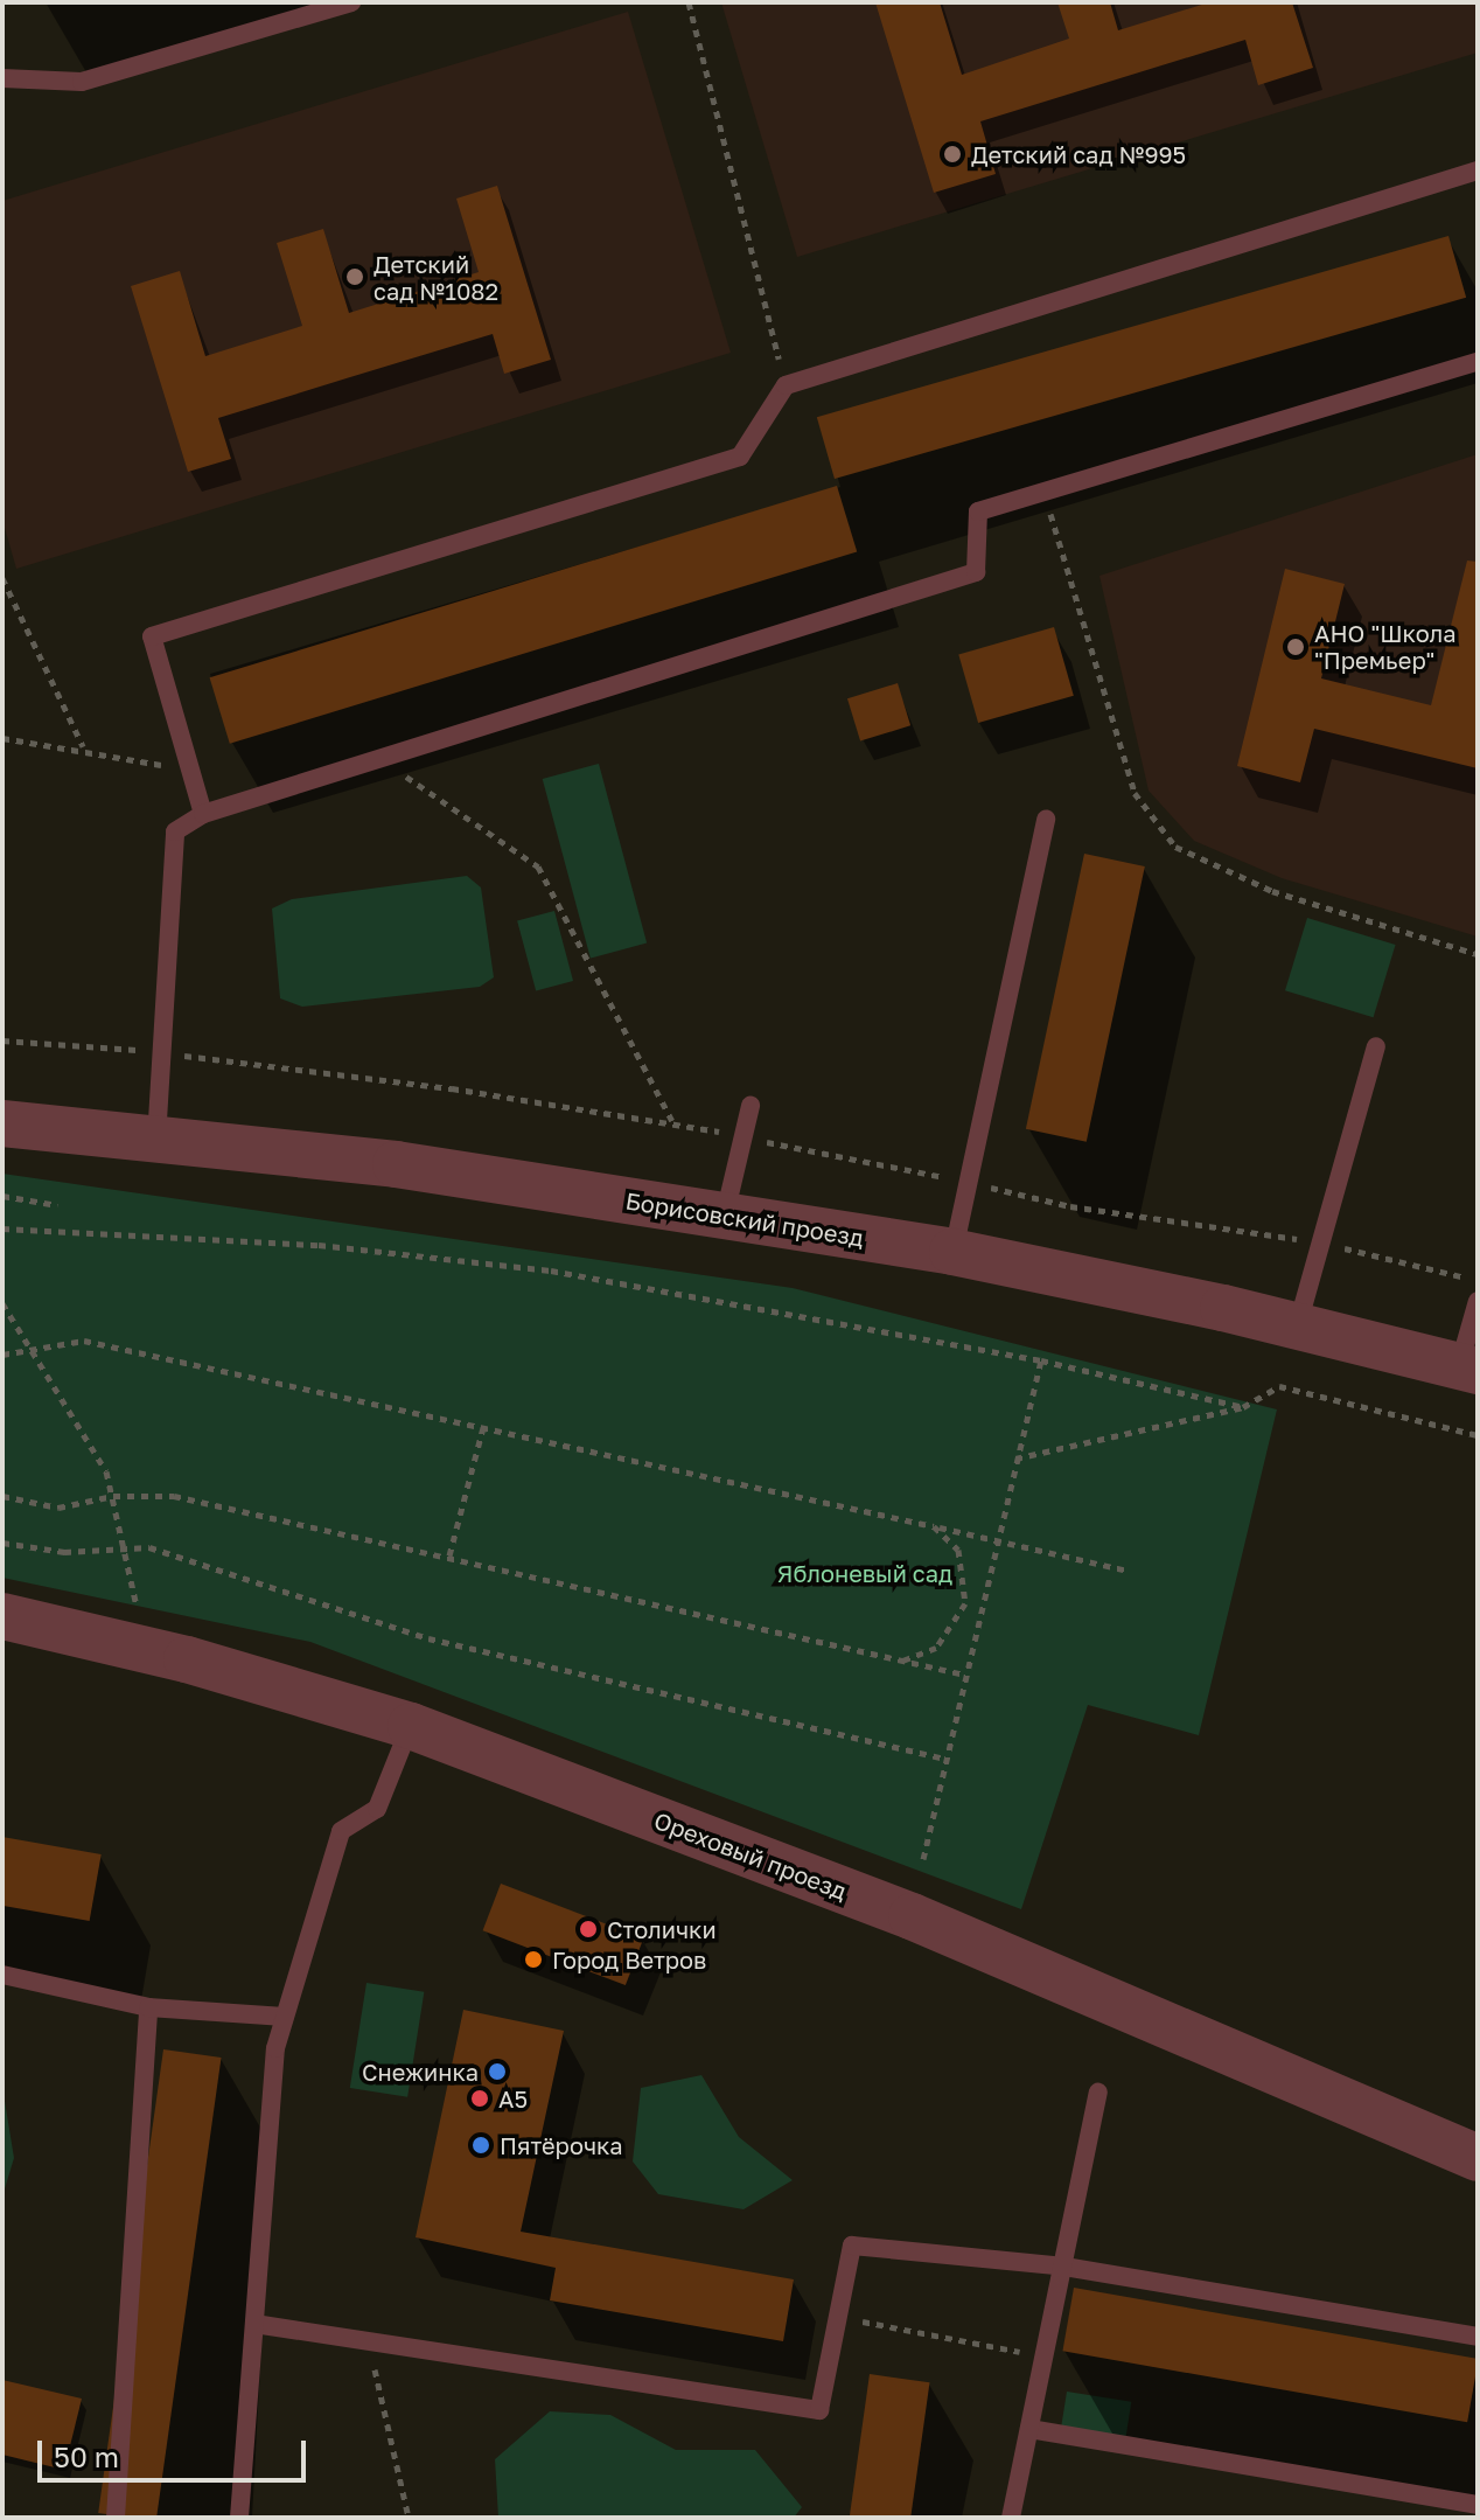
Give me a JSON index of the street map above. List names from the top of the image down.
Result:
{
  "streets": {
    "street": ["Борисовский проезд", "Ореховый проезд"]
  },
  "parks": ["Яблоневый сад"],
  "places": [
    "Детский сад №995",
    "Детский сад №1082",
    "АНО \"Школа \"Премьер\"",
    "Столички",
    "Город Ветров",
    "Снежинка",
    "А5",
    "Пятёрочка"
  ],
  "scale_bar": "50 m"
}
